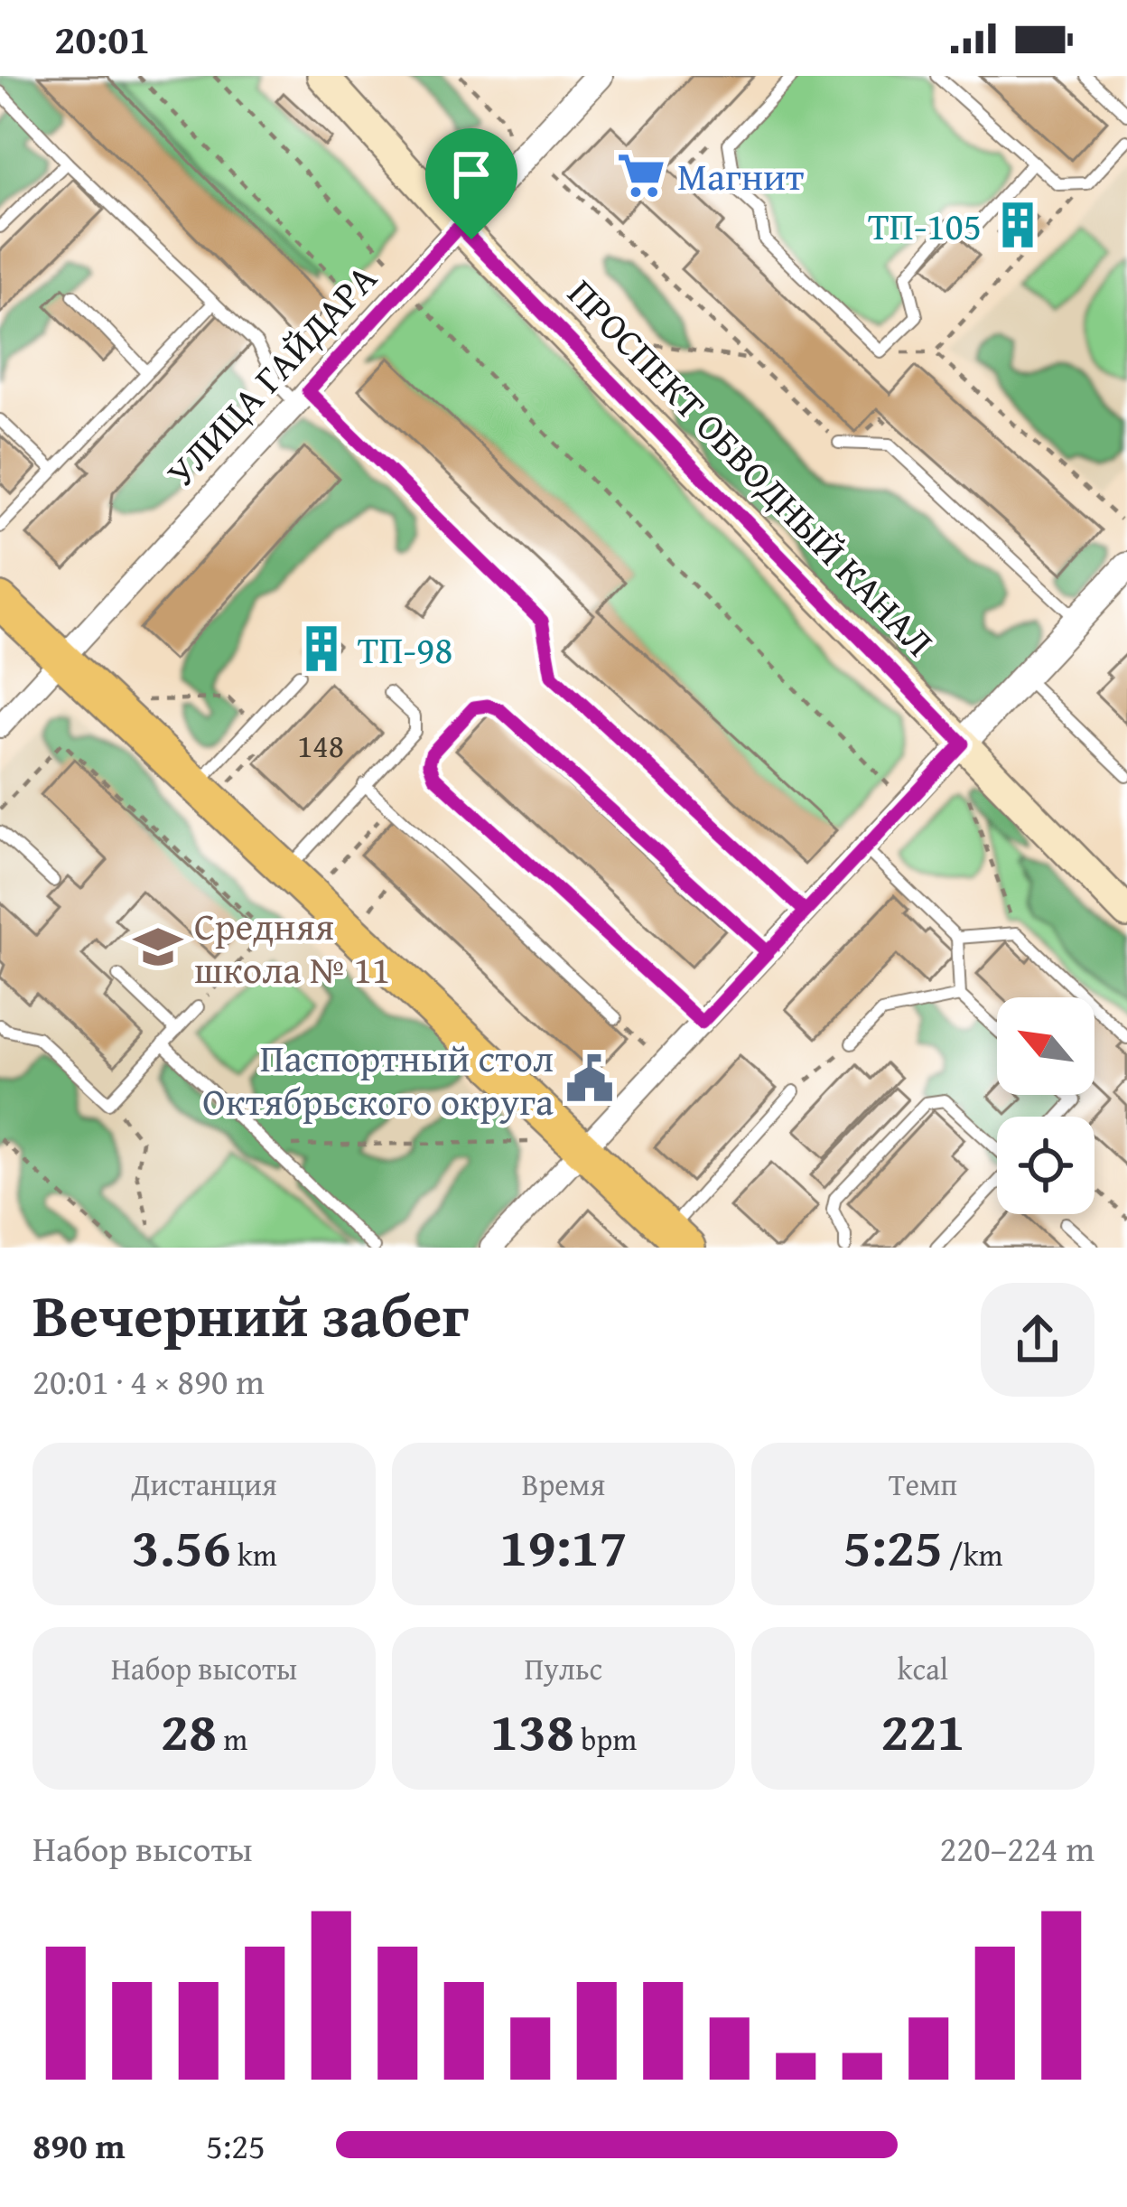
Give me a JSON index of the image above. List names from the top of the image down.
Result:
{
  "streets": {
    "main road": ["ПРОСПЕКТ ОБВОДНЫЙ КАНАЛ"],
    "street": ["УЛИЦА ГАЙДАРА"]
  },
  "crossings": [
    ["УЛИЦА ГАЙДАРА", "ПРОСПЕКТ ОБВОДНЫЙ КАНАЛ"]
  ],
  "places": {
    "supermarket": ["Магнит"],
    "building": ["ТП-105", "ТП-98"],
    "school or university": ["Средняя школа № 11"],
    "public building": ["Паспортный стол Октябрьского округа"]
  },
  "house_numbers": ["148"],
  "north": "top left",
  "page": {
    "status": "20:01",
    "heading": ["Вечерний забег", "20:01 · 4 × 890 m"],
    "stats": [
      ["Дистанция", "3.56 km"],
      ["Время", "19:17"],
      ["Темп", "5:25 /km"],
      ["Набор высоты", "28 m"],
      ["Пульс", "138 bpm"],
      ["kcal", "221"]
    ],
    "chart": ["Набор высоты", "220–224 m"],
    "list": [
      {
        "name": "890 m",
        "note": "5:25"
      }
    ]
  }
}
